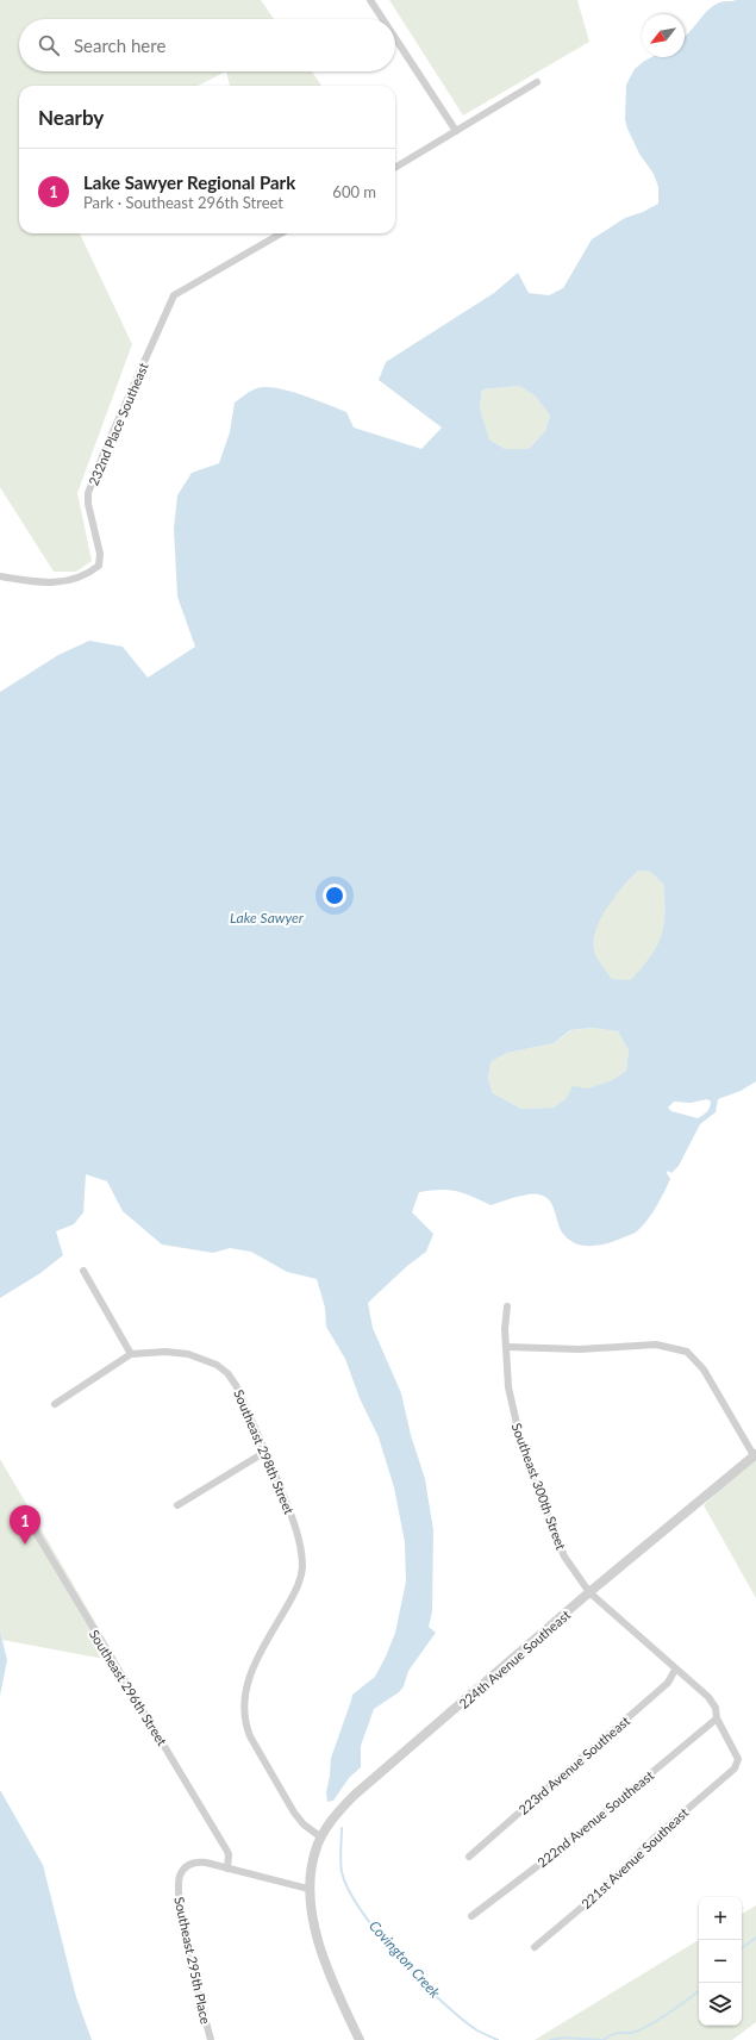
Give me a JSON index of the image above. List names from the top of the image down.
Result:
{
  "streets": {
    "street": [
      "232nd Place Southeast",
      "Southeast 298th Street",
      "Southeast 300th Street",
      "224th Avenue Southeast",
      "Southeast 296th Street",
      "223rd Avenue Southeast",
      "222nd Avenue Southeast",
      "221st Avenue Southeast",
      "Southeast 295th Place"
    ]
  },
  "crossings": [
    ["Southeast 298th Street", "224th Avenue Southeast"],
    ["Southeast 300th Street", "224th Avenue Southeast"],
    ["Southeast 300th Street", "223rd Avenue Southeast"],
    ["Southeast 300th Street", "222nd Avenue Southeast"],
    ["Southeast 300th Street", "221st Avenue Southeast"],
    ["224th Avenue Southeast", "Southeast 295th Place"],
    ["Southeast 296th Street", "Southeast 295th Place"]
  ],
  "water": ["Lake Sawyer", "Covington Creek"],
  "north": "bottom left",
  "page": {
    "search": "Search here",
    "heading": "Nearby",
    "list": [
      {
        "mark": "1",
        "name": "Lake Sawyer Regional Park",
        "note": "Park · Southeast 296th Street",
        "value": "600 m"
      }
    ],
    "pins": "1",
    "map_buttons": ["+", "−"]
  }
}
